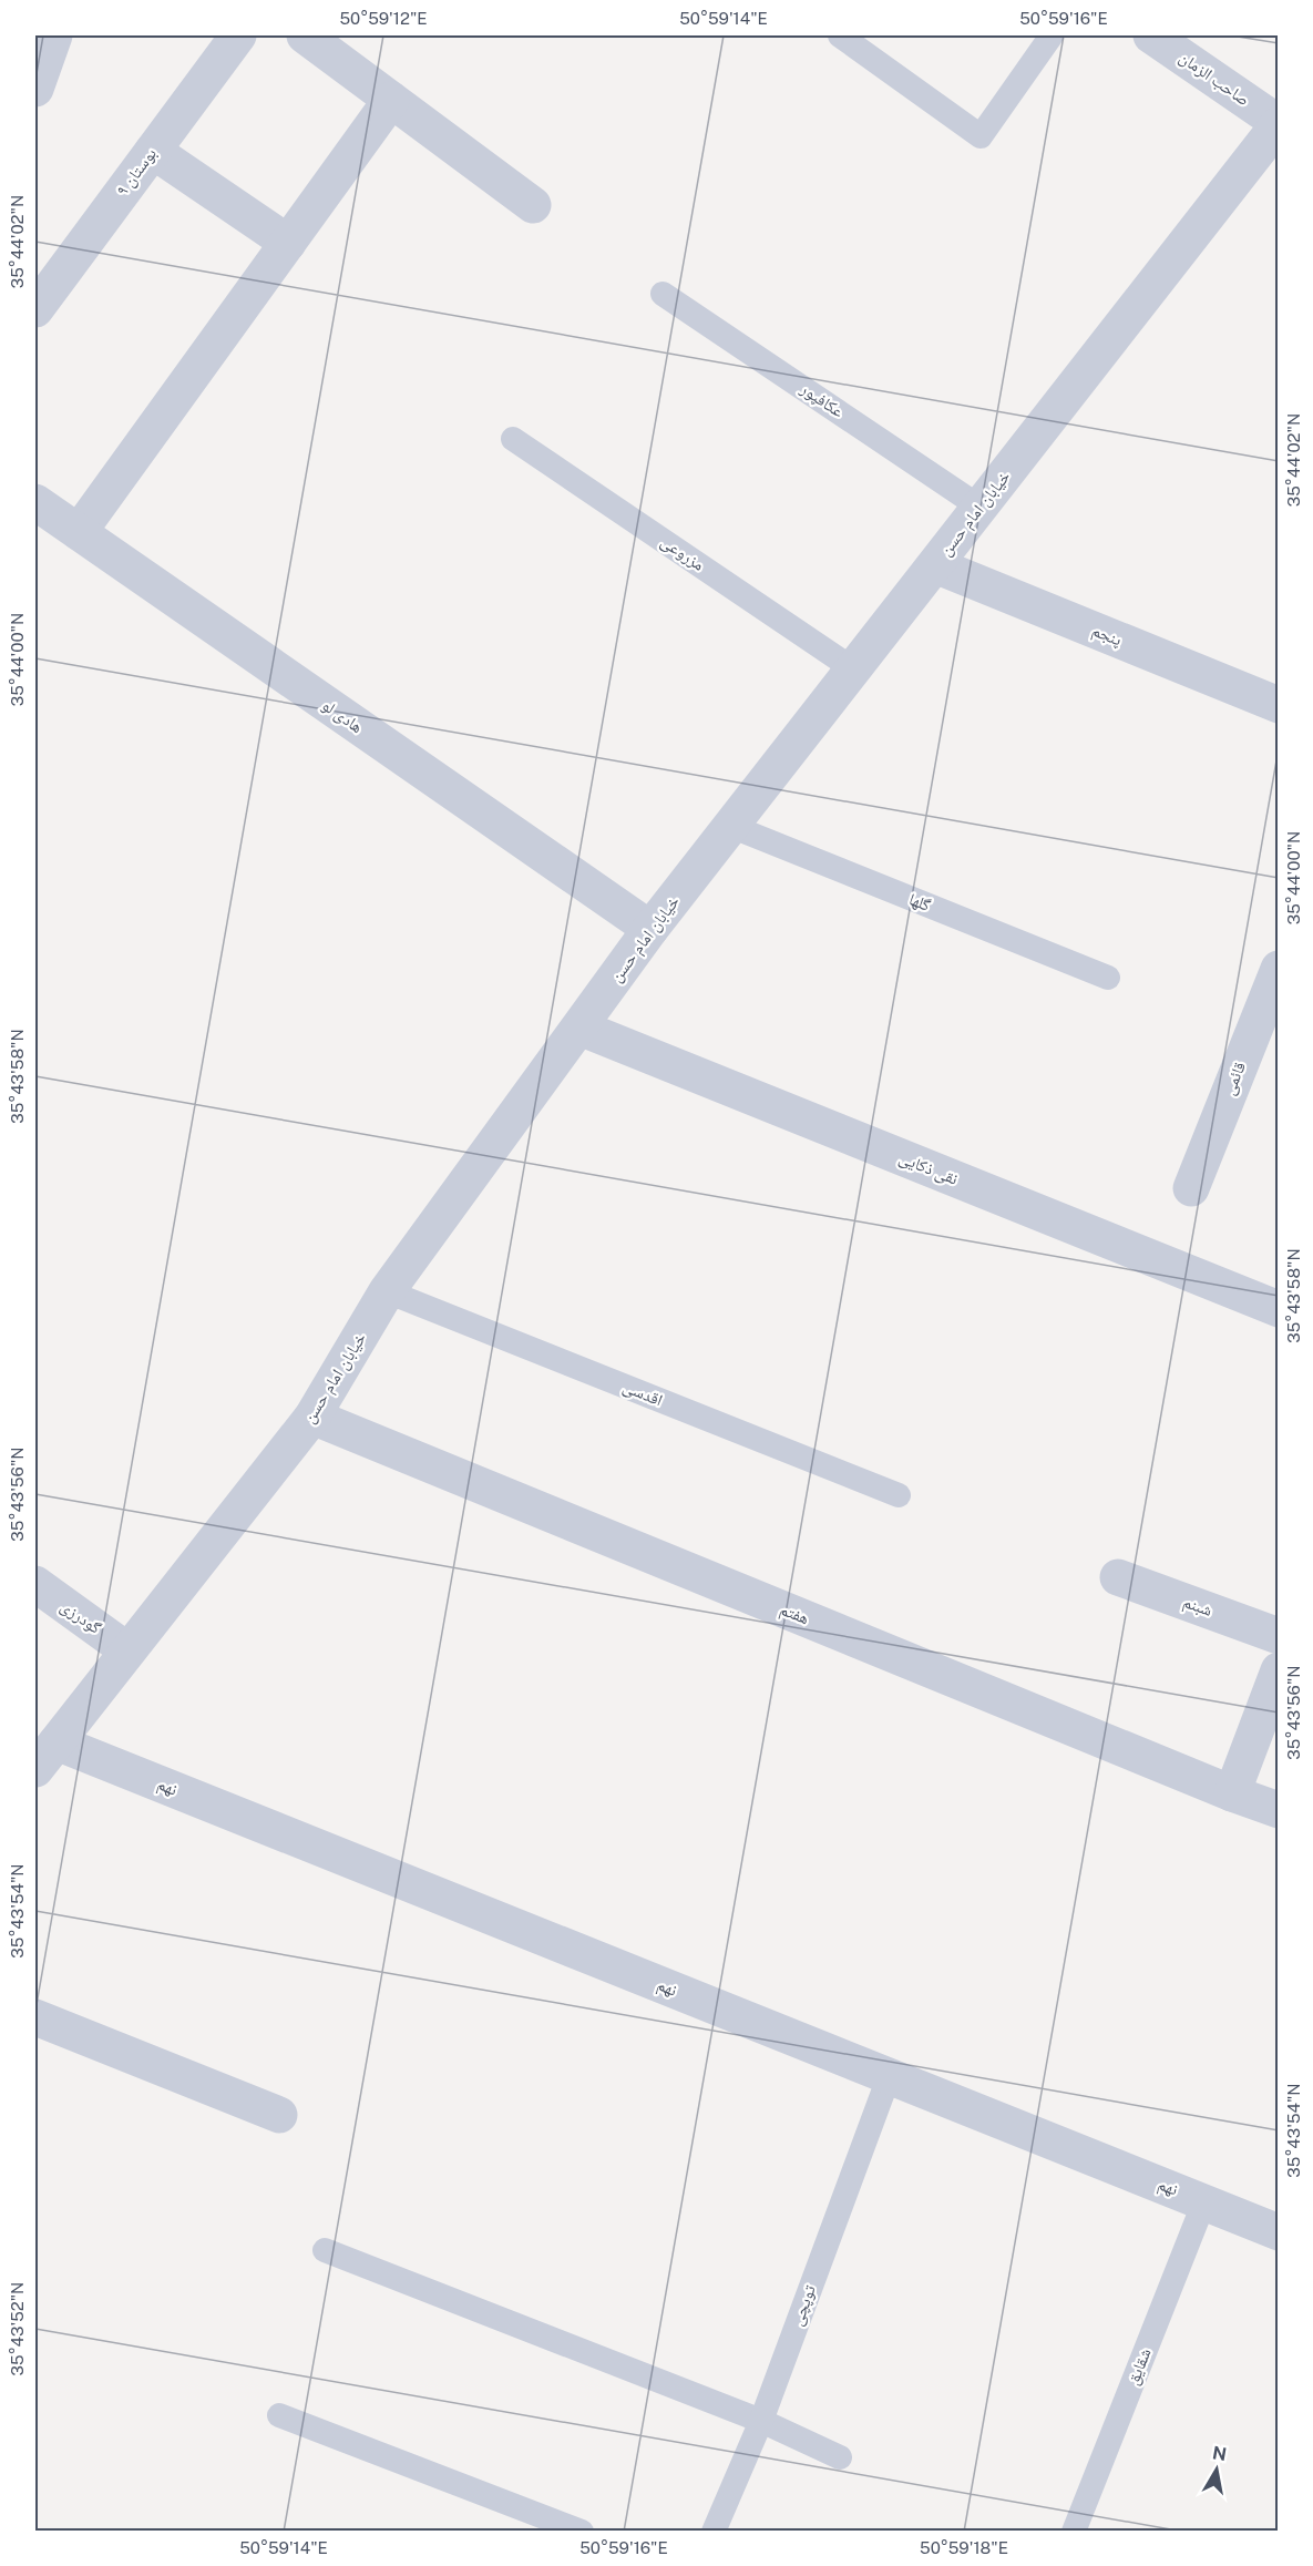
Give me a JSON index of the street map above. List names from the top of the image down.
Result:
{
  "streets": {
    "street": [
      "صاحب الزمان",
      "بوستان ۹",
      "خیابان امام حسن",
      "پنجم",
      "هادی لو",
      "قائمی",
      "نقی ذکایی",
      "شبنم",
      "هفتم",
      "گودرزی",
      "نهم"
    ],
    "lane": [
      "عکافپور",
      "مزروعی",
      "گلها",
      "اقدسی",
      "توپچی",
      "شقایق"
    ]
  },
  "crossings": [
    ["صاحب الزمان", "خیابان امام حسن"],
    ["عکافپور", "خیابان امام حسن"],
    ["خیابان امام حسن", "مزروعی"],
    ["خیابان امام حسن", "پنجم"],
    ["خیابان امام حسن", "هادی لو"],
    ["خیابان امام حسن", "گلها"],
    ["خیابان امام حسن", "نقی ذکایی"],
    ["خیابان امام حسن", "اقدسی"],
    ["خیابان امام حسن", "هفتم"],
    ["خیابان امام حسن", "گودرزی"],
    ["خیابان امام حسن", "نهم"],
    ["نهم", "توپچی"],
    ["نهم", "شقایق"]
  ],
  "north": "top",
  "coordinates": [
    "50°59'12\"E",
    "50°59'14\"E",
    "50°59'16\"E",
    "35°44'02\"N",
    "35°44'00\"N",
    "35°43'58\"N",
    "35°43'56\"N",
    "35°43'54\"N",
    "35°43'52\"N",
    "50°59'18\"E"
  ]
}
